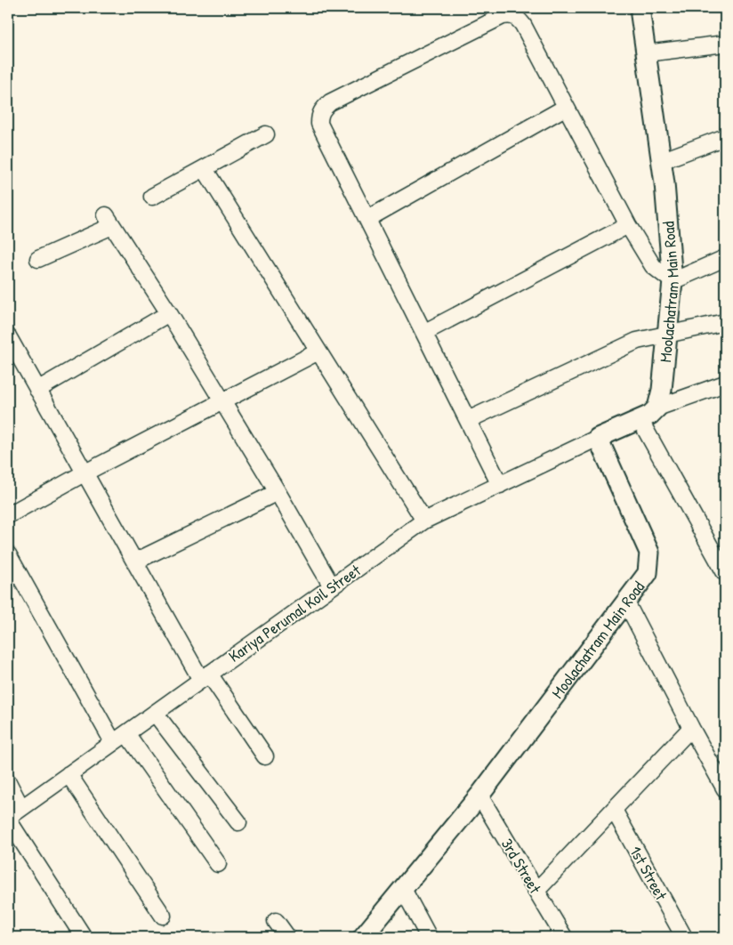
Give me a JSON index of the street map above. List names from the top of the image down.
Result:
{
  "streets": {
    "street": [
      "Moolachatram Main Road",
      "Kariya Perumal Koil Street",
      "3rd Street",
      "1st Street"
    ]
  },
  "crossings": [
    ["Moolachatram Main Road", "Kariya Perumal Koil Street"],
    ["Moolachatram Main Road", "3rd Street"]
  ]
}
